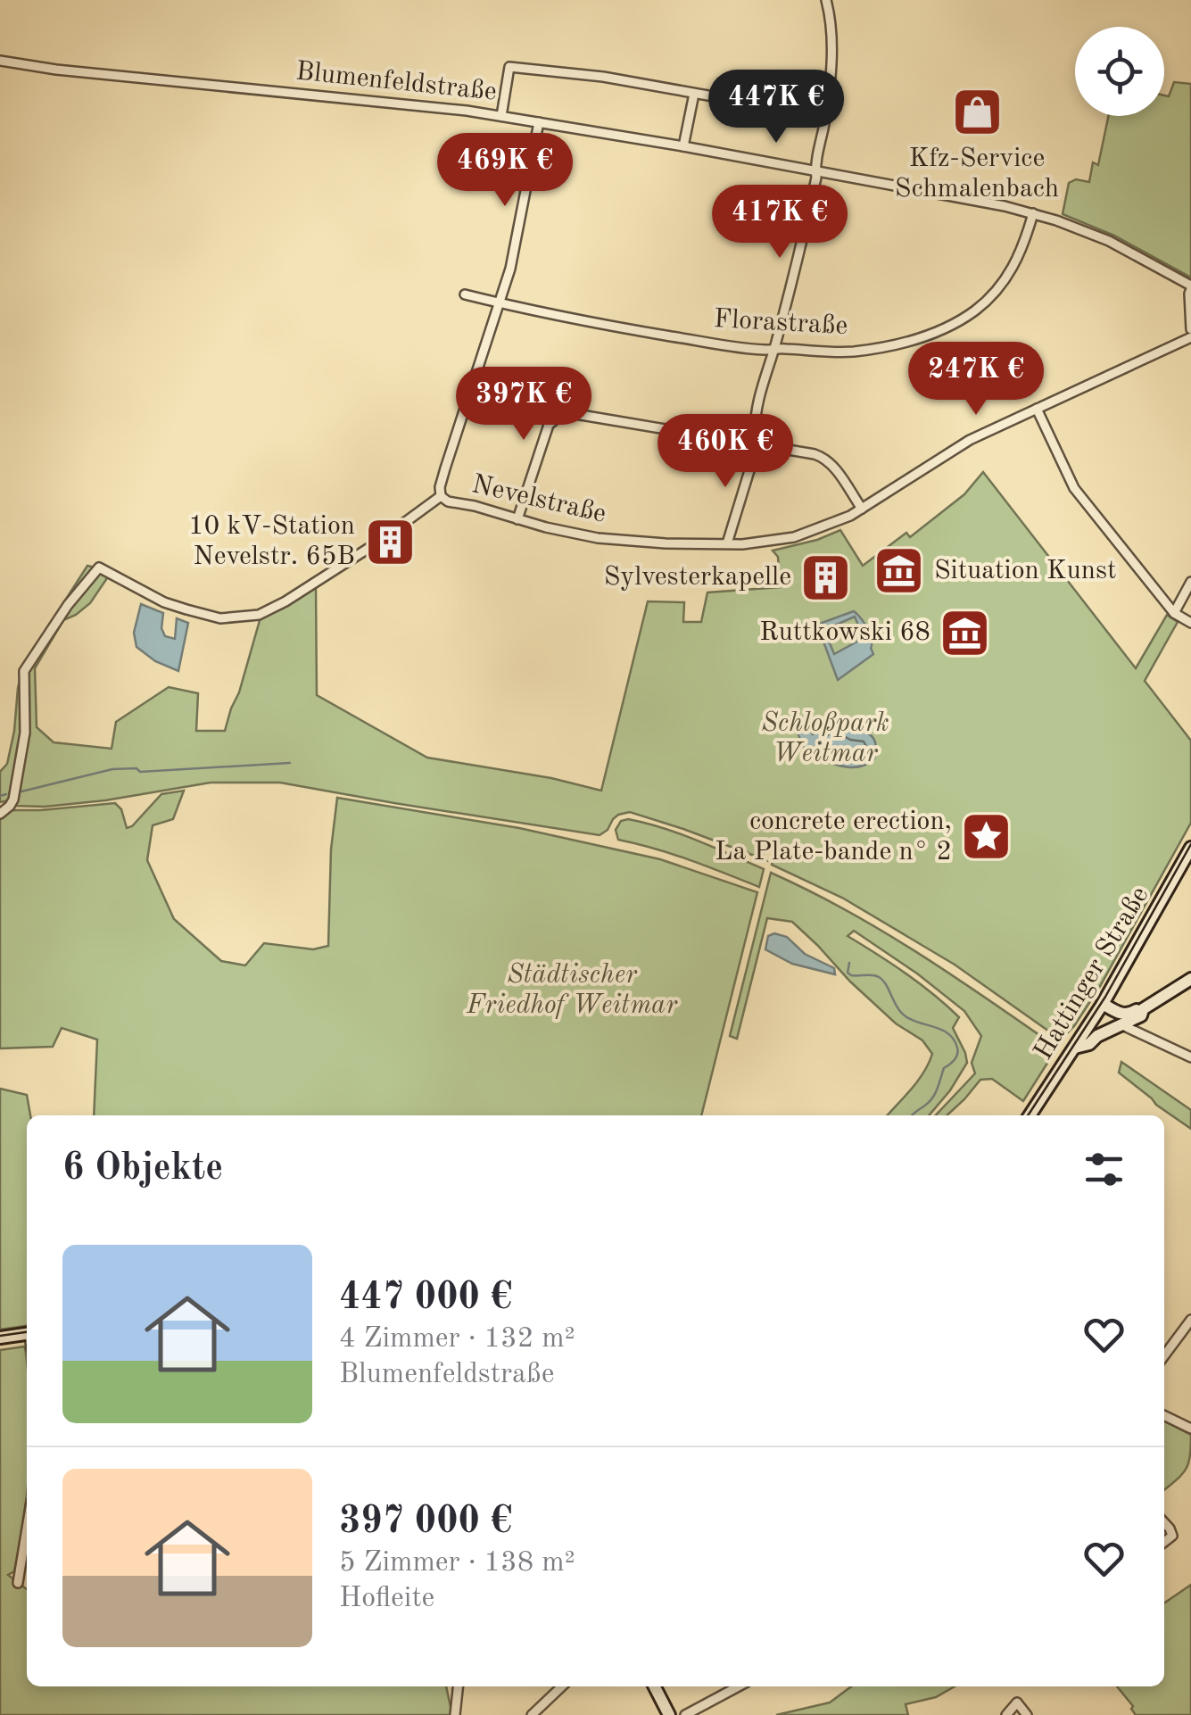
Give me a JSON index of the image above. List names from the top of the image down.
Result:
{
  "streets": {
    "main road": ["Hattinger Straße"],
    "street": ["Blumenfeldstraße", "Florastraße", "Nevelstraße"]
  },
  "crossings": [
    ["Blumenfeldstraße", "Florastraße"]
  ],
  "parks": ["Schloßpark Weitmar", "Städtischer Friedhof Weitmar"],
  "places": {
    "shop": ["Kfz-Service Schmalenbach"],
    "building": ["10 kV-Station Nevelstr. 65B", "Sylvesterkapelle"],
    "museum": ["Situation Kunst", "Ruttkowski 68"],
    "place": ["concrete erection, La Plate-bande n° 2"]
  },
  "page": {
    "price": [
      "447K €",
      "469K €",
      "417K €",
      "247K €",
      "397K €",
      "460K €"
    ],
    "heading": "6 Objekte",
    "list": [
      {
        "name": "447 000 €",
        "note": "4 Zimmer · 132 m² · Blumenfeldstraße"
      },
      {
        "name": "397 000 €",
        "note": "5 Zimmer · 138 m² · Hofleite"
      }
    ]
  }
}
